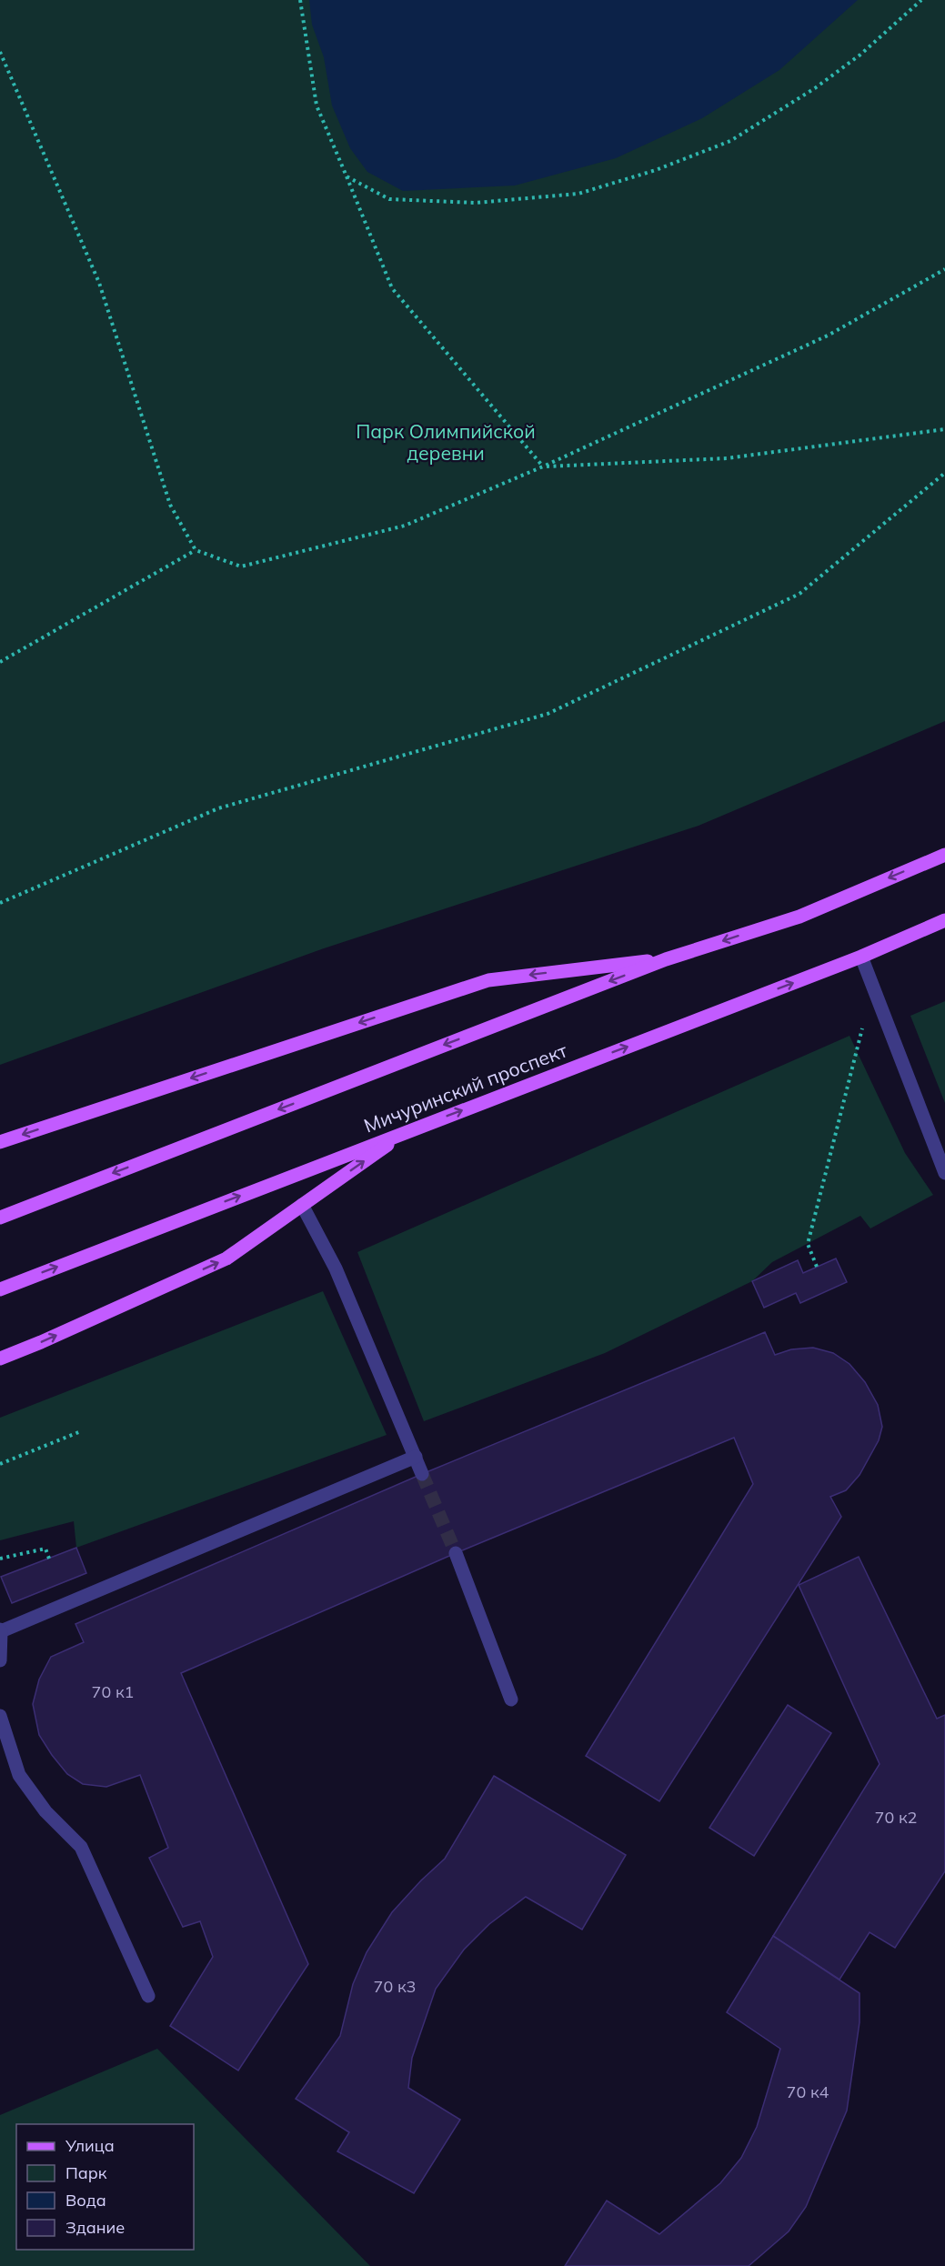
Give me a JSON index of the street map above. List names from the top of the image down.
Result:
{
  "streets": {
    "main road": ["Мичуринский проспект"]
  },
  "parks": ["Парк Олимпийской деревни"],
  "house_numbers": [
    "70 к1",
    "70 к2",
    "70 к3",
    "70 к4"
  ],
  "legend": [
    "Улица",
    "Парк",
    "Вода",
    "Здание"
  ]
}
